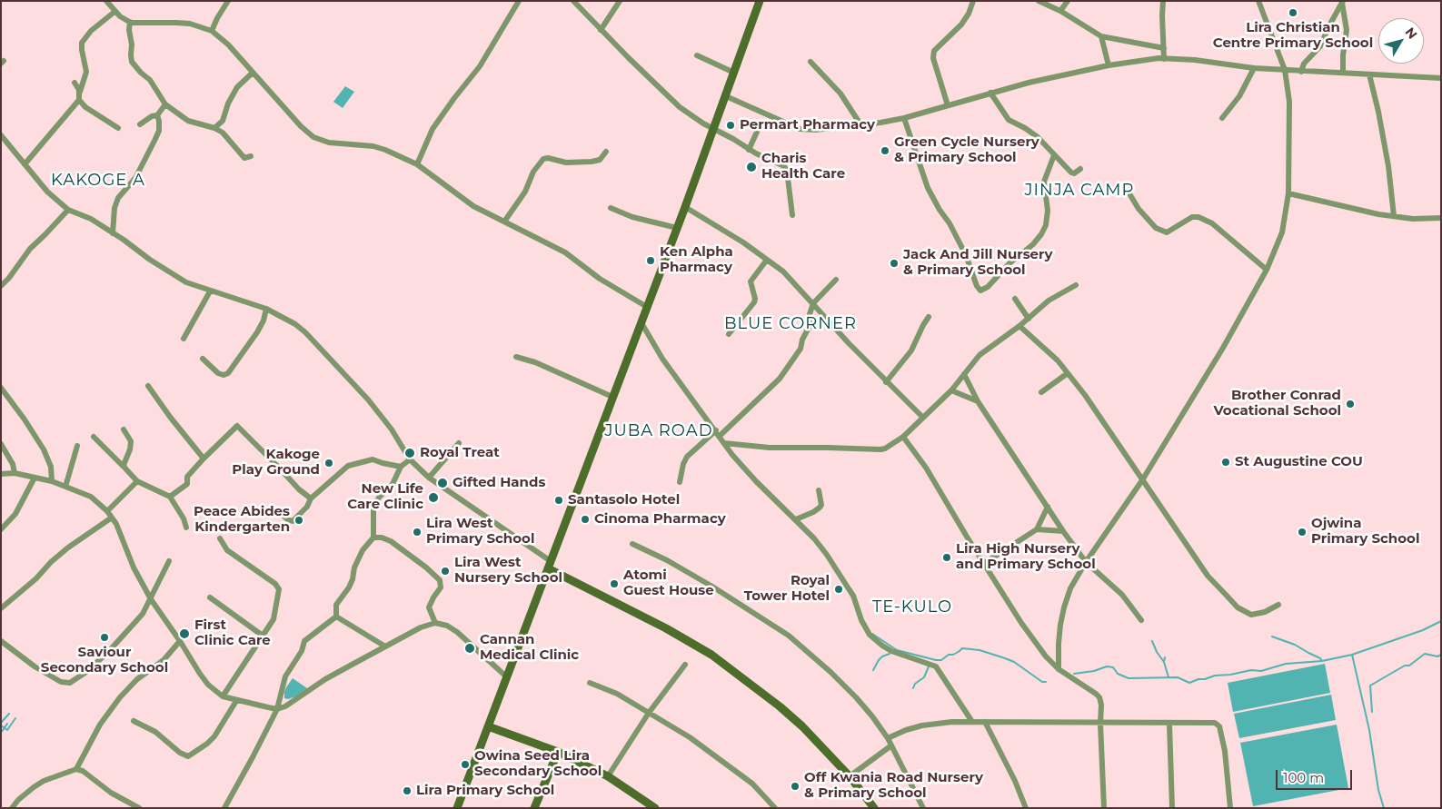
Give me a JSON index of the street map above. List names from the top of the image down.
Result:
{
  "districts": [
    "KAKOGE A",
    "JINJA CAMP",
    "BLUE CORNER",
    "JUBA ROAD",
    "TE-KULO"
  ],
  "places": [
    "Lira Christian Centre Primary School",
    "Permart Pharmacy",
    "Green Cycle Nursery & Primary School",
    "Charis Health Care",
    "Ken Alpha Pharmacy",
    "Jack And Jill Nursery & Primary School",
    "Brother Conrad Vocational School",
    "Royal Treat",
    "St Augustine COU",
    "Kakoge Play Ground",
    "Gifted Hands",
    "New Life Care Clinic",
    "Santasolo Hotel",
    "Cinoma Pharmacy",
    "Peace Abides Kindergarten",
    "Lira West Primary School",
    "Ojwina Primary School",
    "Lira High Nursery and Primary School",
    "Lira West Nursery School",
    "Atomi Guest House",
    "Royal Tower Hotel",
    "First Clinic Care",
    "Saviour Secondary School",
    "Cannan Medical Clinic",
    "Owina Seed Lira Secondary School",
    "Off Kwania Road Nursery & Primary School",
    "Lira Primary School"
  ],
  "scale_bar": "100 m",
  "north": "top right"
}
